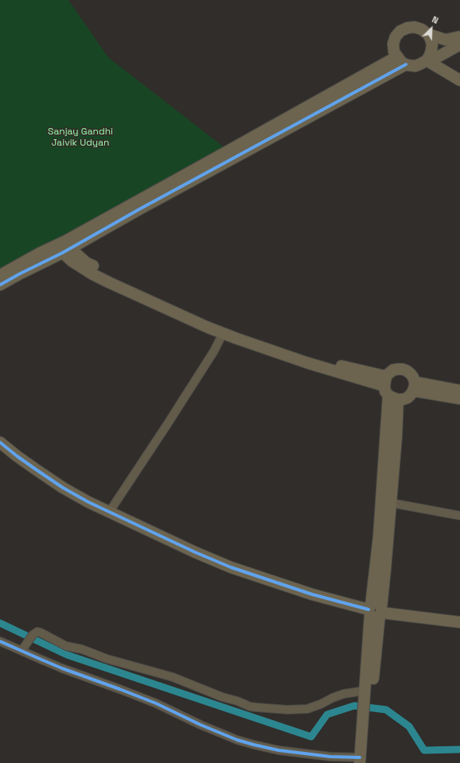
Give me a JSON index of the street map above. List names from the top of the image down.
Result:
{
  "parks": ["Sanjay Gandhi Jaivik Udyan"],
  "north": "top right"
}
